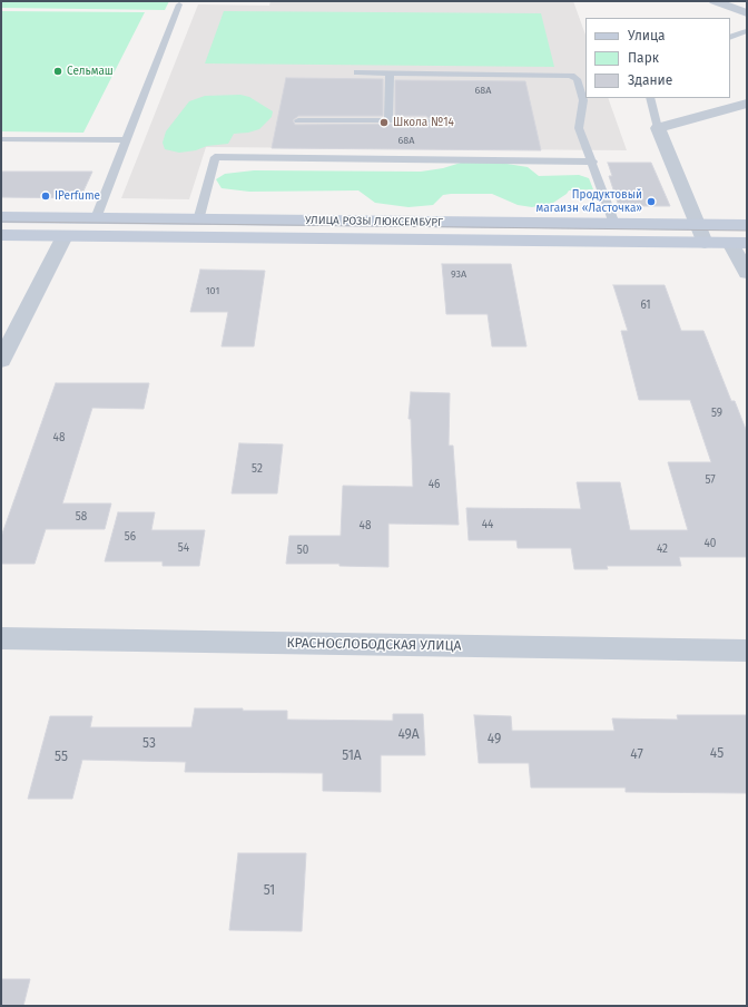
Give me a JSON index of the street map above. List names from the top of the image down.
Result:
{
  "streets": {
    "street": ["УЛИЦА РОЗЫ ЛЮКСЕМБУРГ", "КРАСНОСЛОБОДСКАЯ УЛИЦА"]
  },
  "places": [
    "Сельмаш",
    "Школа №14",
    "IPerfume",
    "Продуктовый магаизн «Ласточка»"
  ],
  "house_numbers": [
    "68А",
    "68А",
    "93А",
    "101",
    "61",
    "59",
    "48",
    "52",
    "57",
    "46",
    "58",
    "44",
    "48",
    "56",
    "40",
    "54",
    "42",
    "50",
    "49А",
    "49",
    "53",
    "45",
    "47",
    "51А",
    "55",
    "51"
  ],
  "legend": ["Улица", "Парк", "Здание"]
}
